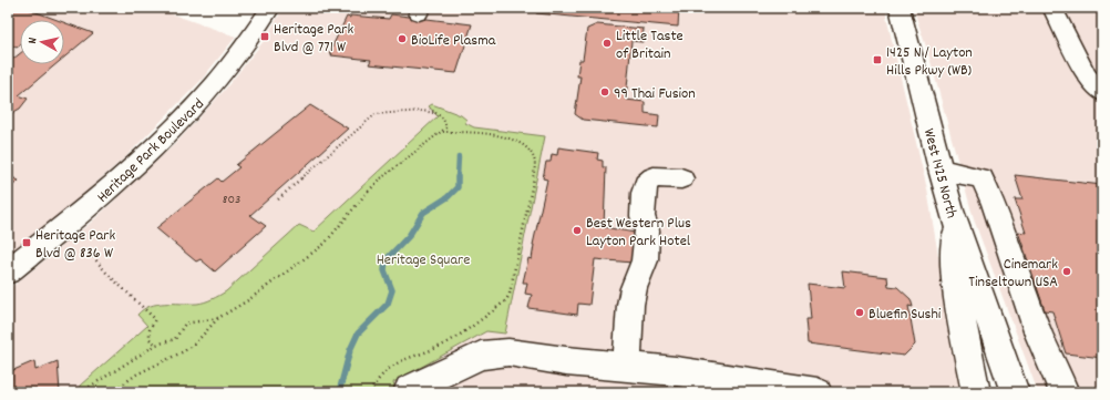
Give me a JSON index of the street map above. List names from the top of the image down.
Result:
{
  "streets": {
    "street": ["Heritage Park Boulevard", "West 1425 North"]
  },
  "parks": ["Heritage Square"],
  "places": {
    "transit": ["Heritage Park Blvd @ 771 W", "1425 N / Layton Hills Pkwy (WB)", "Heritage Park Blvd @ 836 W"],
    "other": [
      "BioLife Plasma",
      "Little Taste of Britain",
      "99 Thai Fusion",
      "Best Western Plus Layton Park Hotel",
      "Cinemark Tinseltown USA",
      "Bluefin Sushi"
    ]
  },
  "house_numbers": ["803"],
  "north": "left"
}
